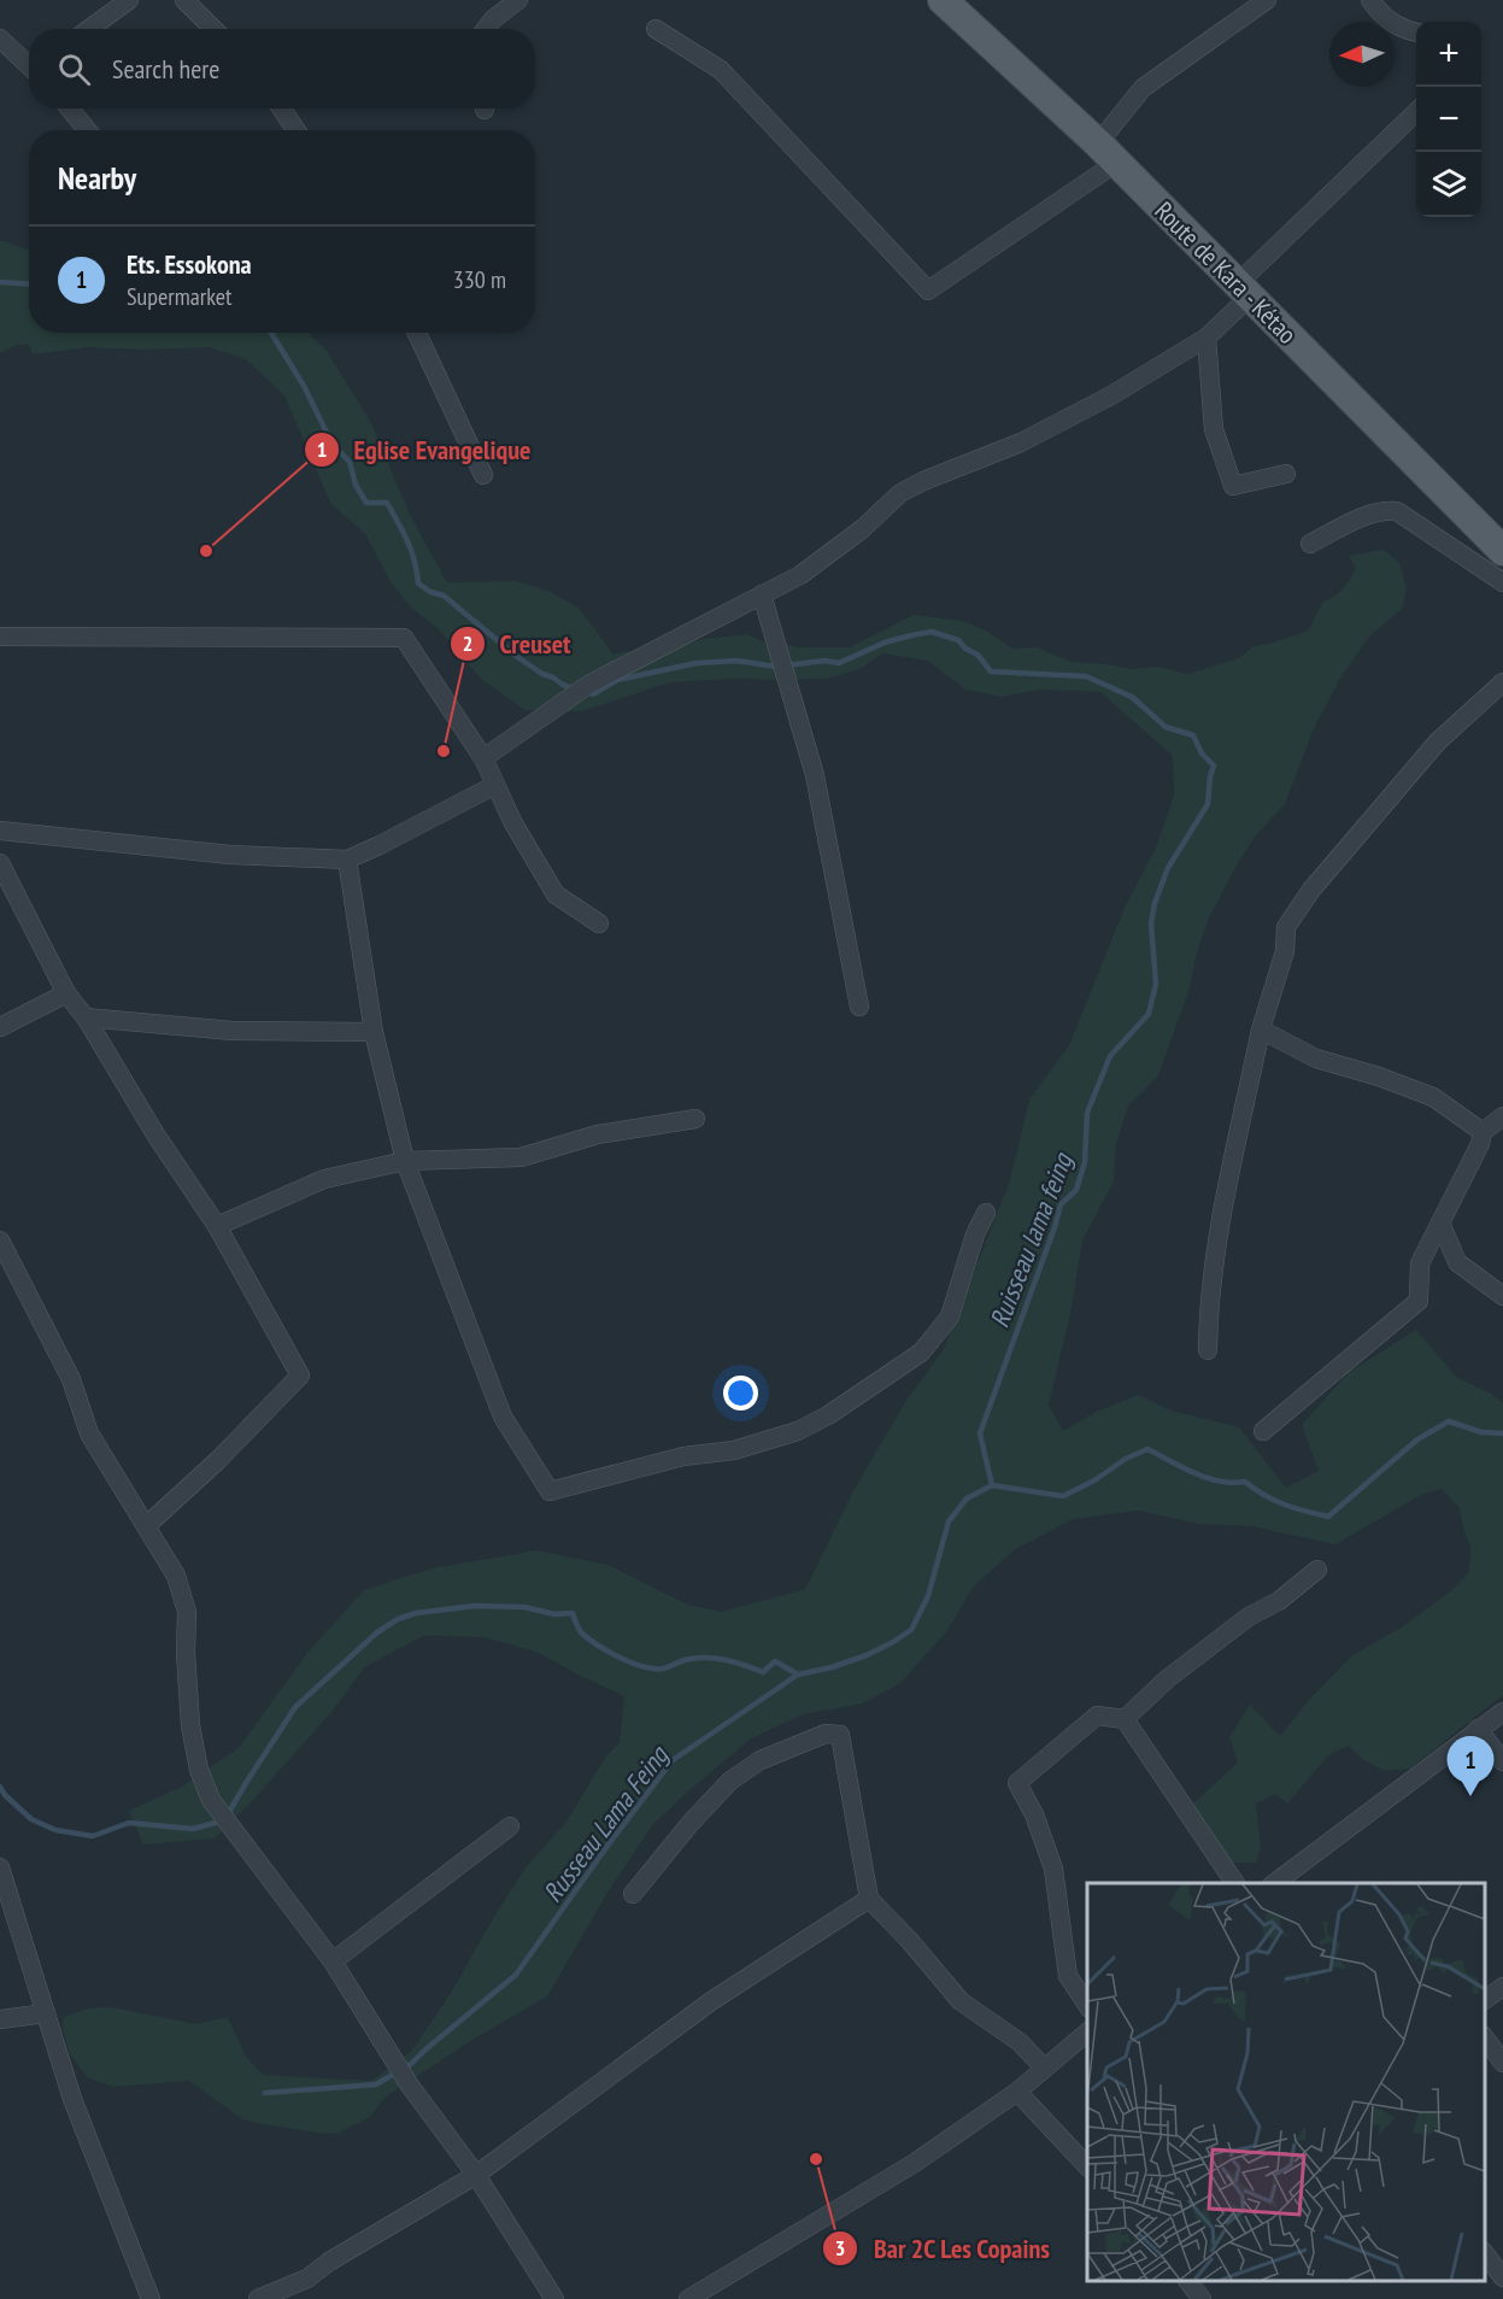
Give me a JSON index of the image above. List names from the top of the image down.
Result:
{
  "streets": {
    "main road": ["Route de Kara - Kétao"]
  },
  "water": ["Ruisseau lama feing", "Russeau Lama Feing"],
  "places": ["Eglise Evangelique", "Creuset", "Bar 2C Les Copains"],
  "north": "left",
  "page": {
    "map_buttons": ["+", "−"],
    "search": "Search here",
    "heading": "Nearby",
    "list": [
      {
        "mark": "1",
        "name": "Ets. Essokona",
        "note": "Supermarket",
        "value": "330 m"
      }
    ],
    "pins": "1"
  }
}
